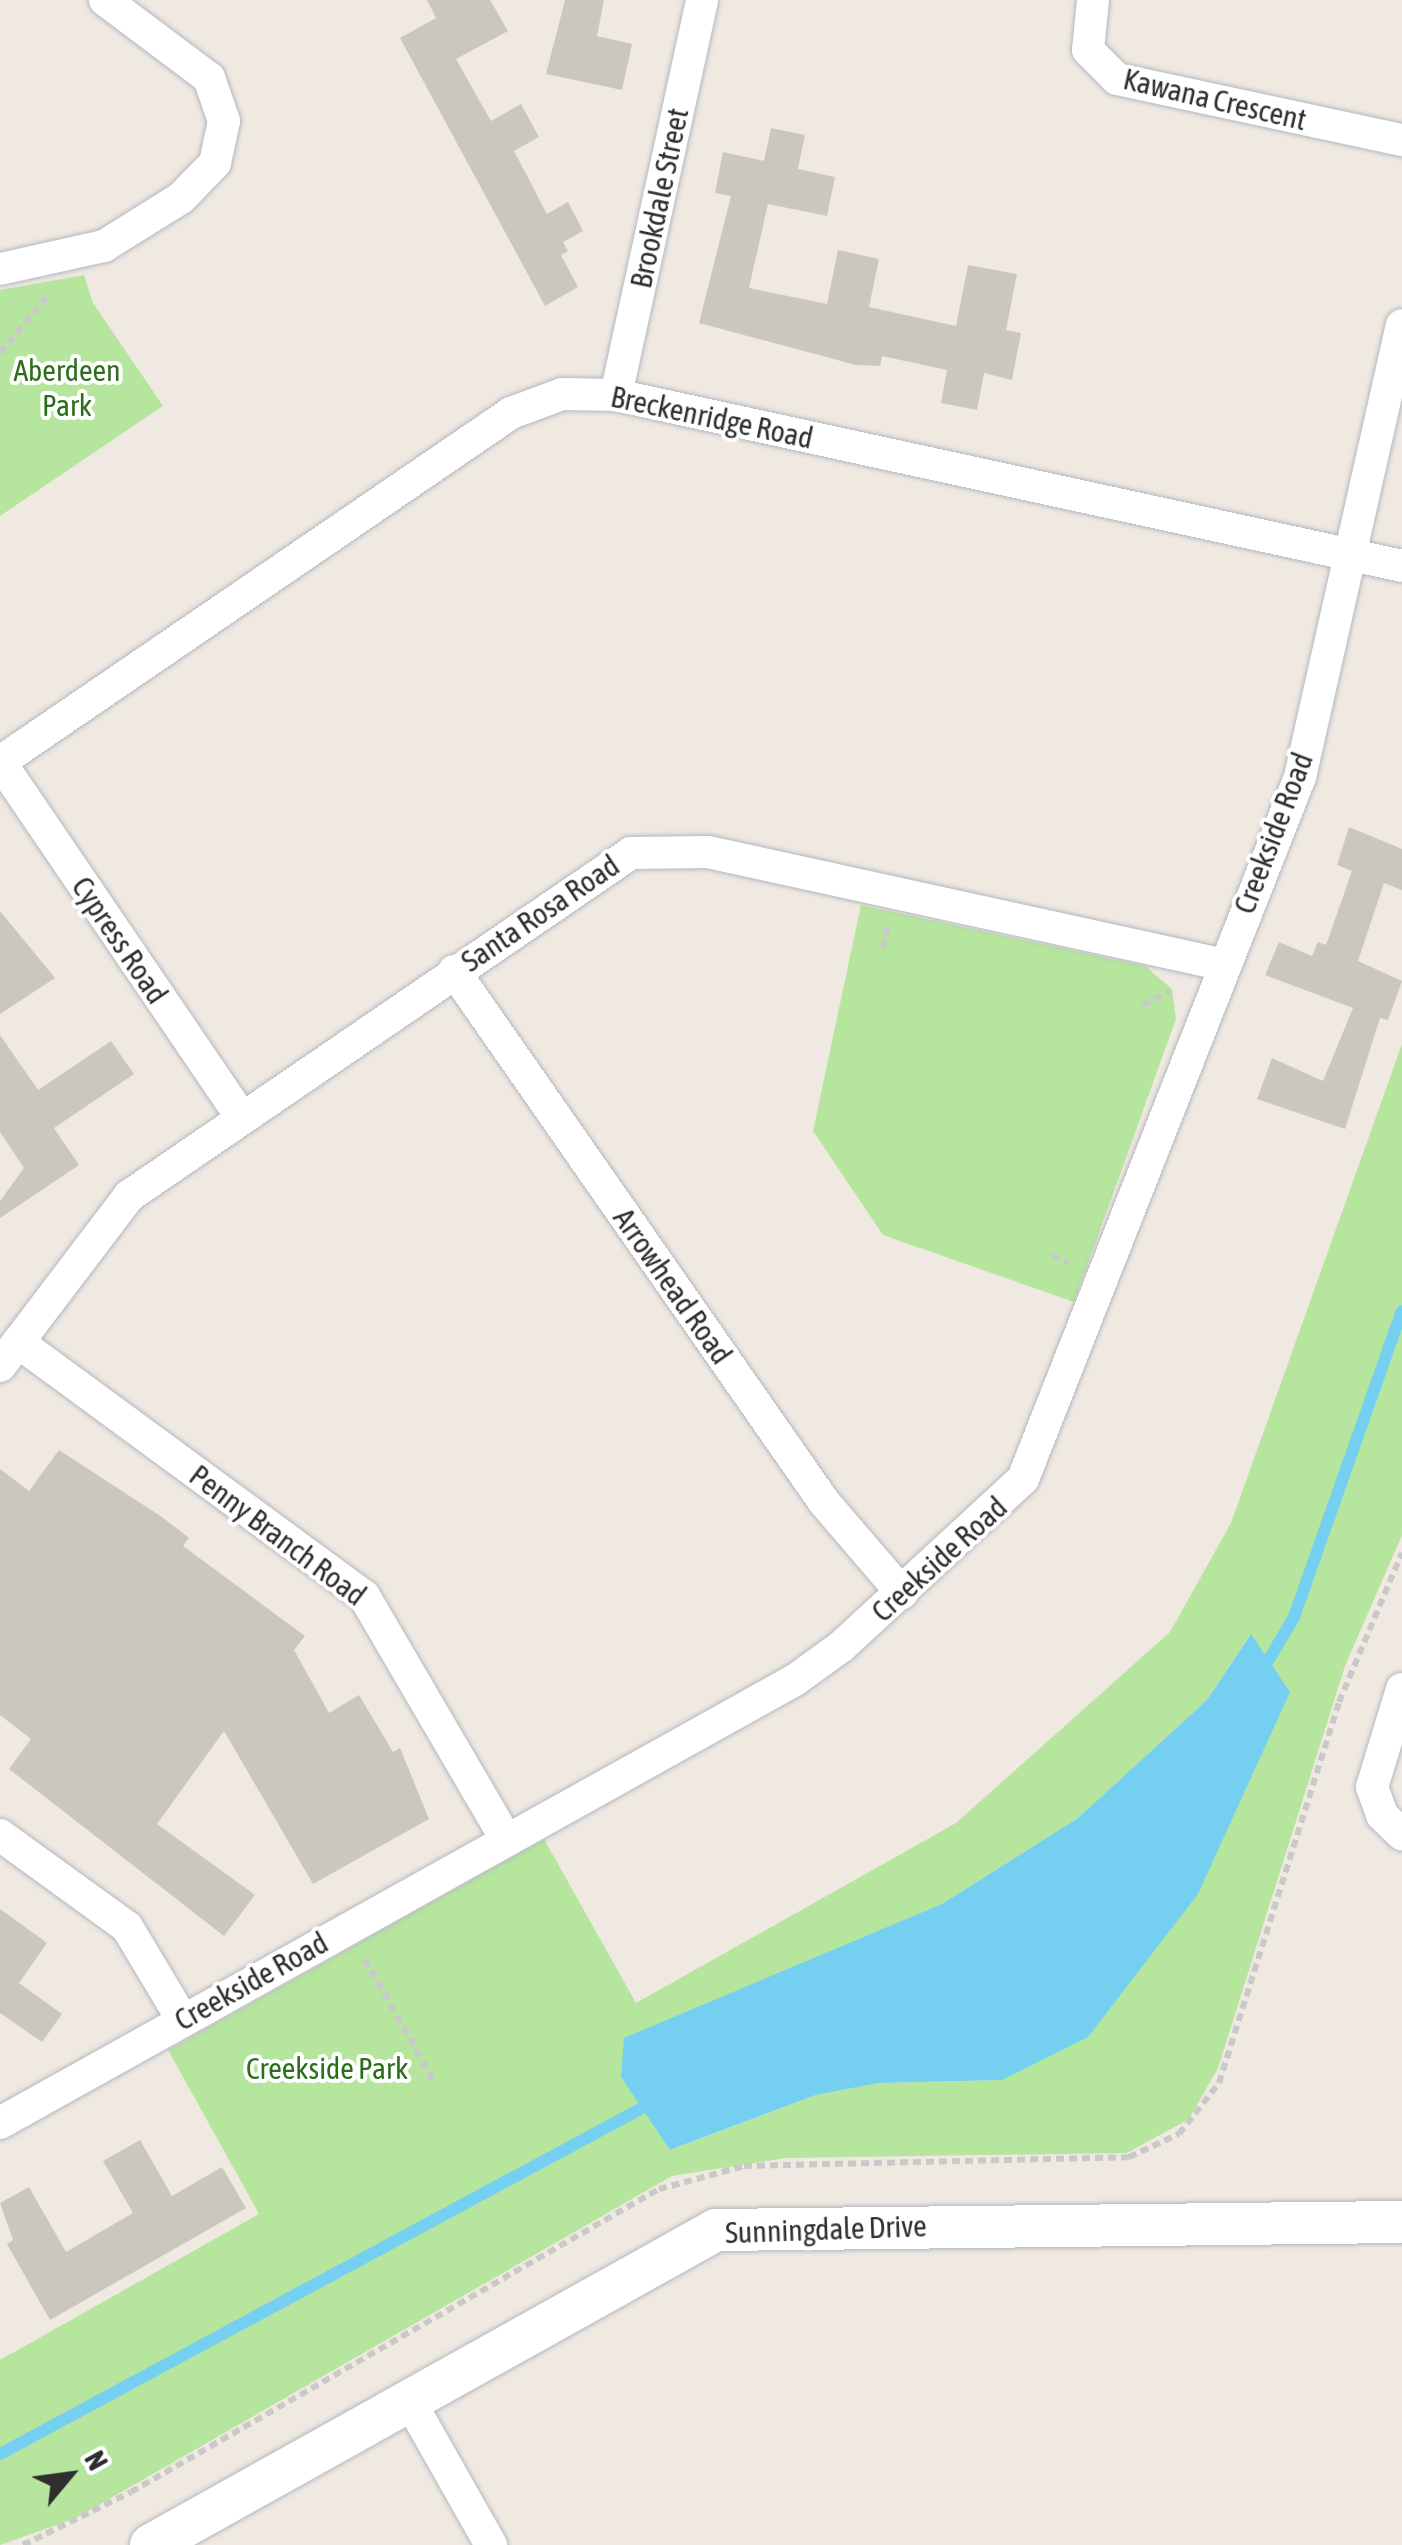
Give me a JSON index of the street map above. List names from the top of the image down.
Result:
{
  "streets": {
    "street": [
      "Kawana Crescent",
      "Brookdale Street",
      "Breckenridge Road",
      "Creekside Road",
      "Santa Rosa Road",
      "Cypress Road",
      "Arrowhead Road",
      "Penny Branch Road",
      "Sunningdale Drive"
    ]
  },
  "crossings": [
    ["Brookdale Street", "Breckenridge Road"],
    ["Breckenridge Road", "Creekside Road"],
    ["Breckenridge Road", "Cypress Road"],
    ["Creekside Road", "Santa Rosa Road"],
    ["Creekside Road", "Arrowhead Road"],
    ["Creekside Road", "Penny Branch Road"],
    ["Santa Rosa Road", "Cypress Road"],
    ["Santa Rosa Road", "Arrowhead Road"],
    ["Santa Rosa Road", "Penny Branch Road"]
  ],
  "parks": ["Aberdeen Park", "Creekside Park"],
  "north": "top right"
}
